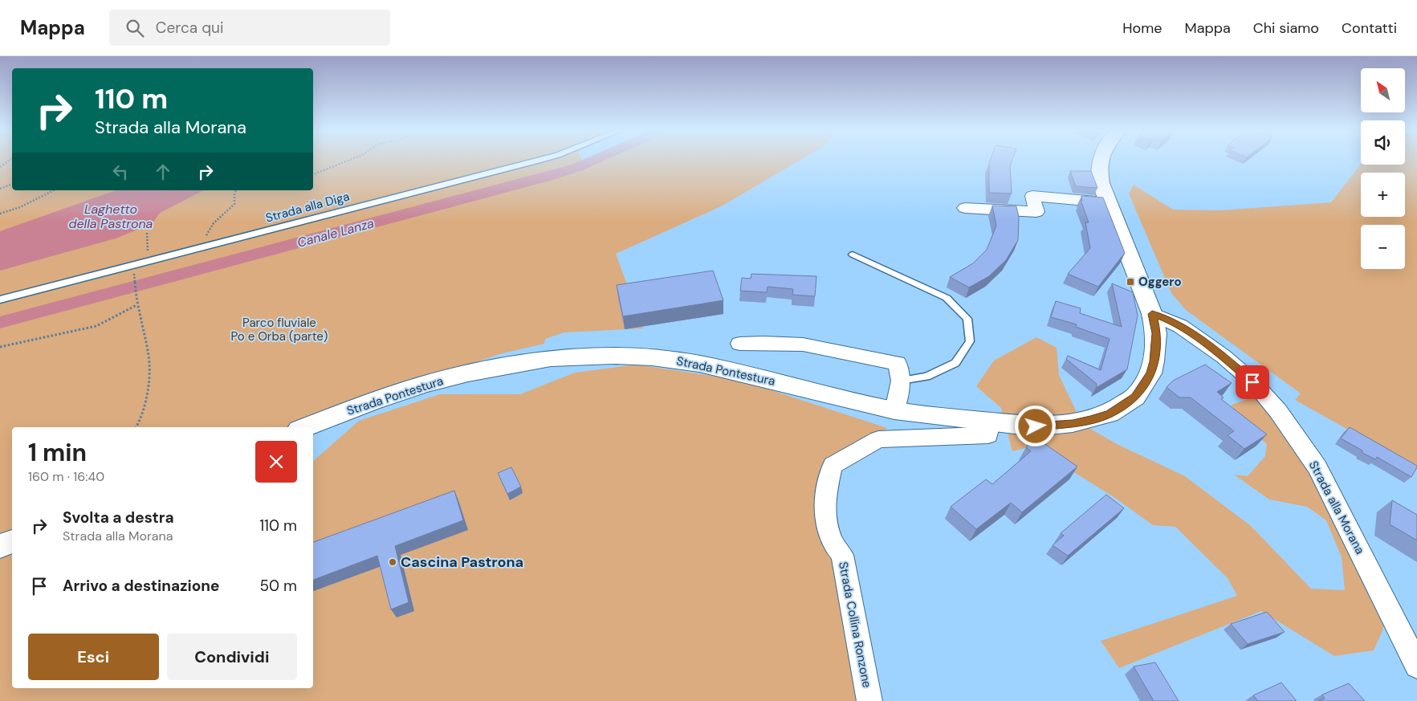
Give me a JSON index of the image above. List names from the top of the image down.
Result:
{
  "streets": {
    "main road": ["Strada Pontestura"],
    "street": ["Strada alla Morana", "Strada Collina Ronzone"],
    "lane": ["Strada alla Diga"]
  },
  "crossings": [
    ["Strada Pontestura", "Strada alla Morana"],
    ["Strada Pontestura", "Strada Collina Ronzone"]
  ],
  "water": ["Laghetto della Pastrona", "Canale Lanza"],
  "parks": ["Parco fluviale Po e Orba (parte)"],
  "places": {
    "transit": ["Oggero"],
    "other": ["Cascina Pastrona"]
  },
  "north": "top left",
  "page": {
    "header": "Mappa",
    "search": "Cerca qui",
    "nav": [
      "Home",
      "Mappa",
      "Chi siamo",
      "Contatti"
    ],
    "map_buttons": ["+", "−"],
    "turn": ["110 m", "Strada alla Morana"],
    "heading": ["1 min", "160 m · 16:40"],
    "list": [
      {
        "name": "Svolta a destra",
        "note": "Strada alla Morana",
        "value": "110 m"
      },
      {
        "name": "Arrivo a destinazione",
        "value": "50 m"
      }
    ],
    "buttons": ["Esci", "Condividi"]
  }
}
